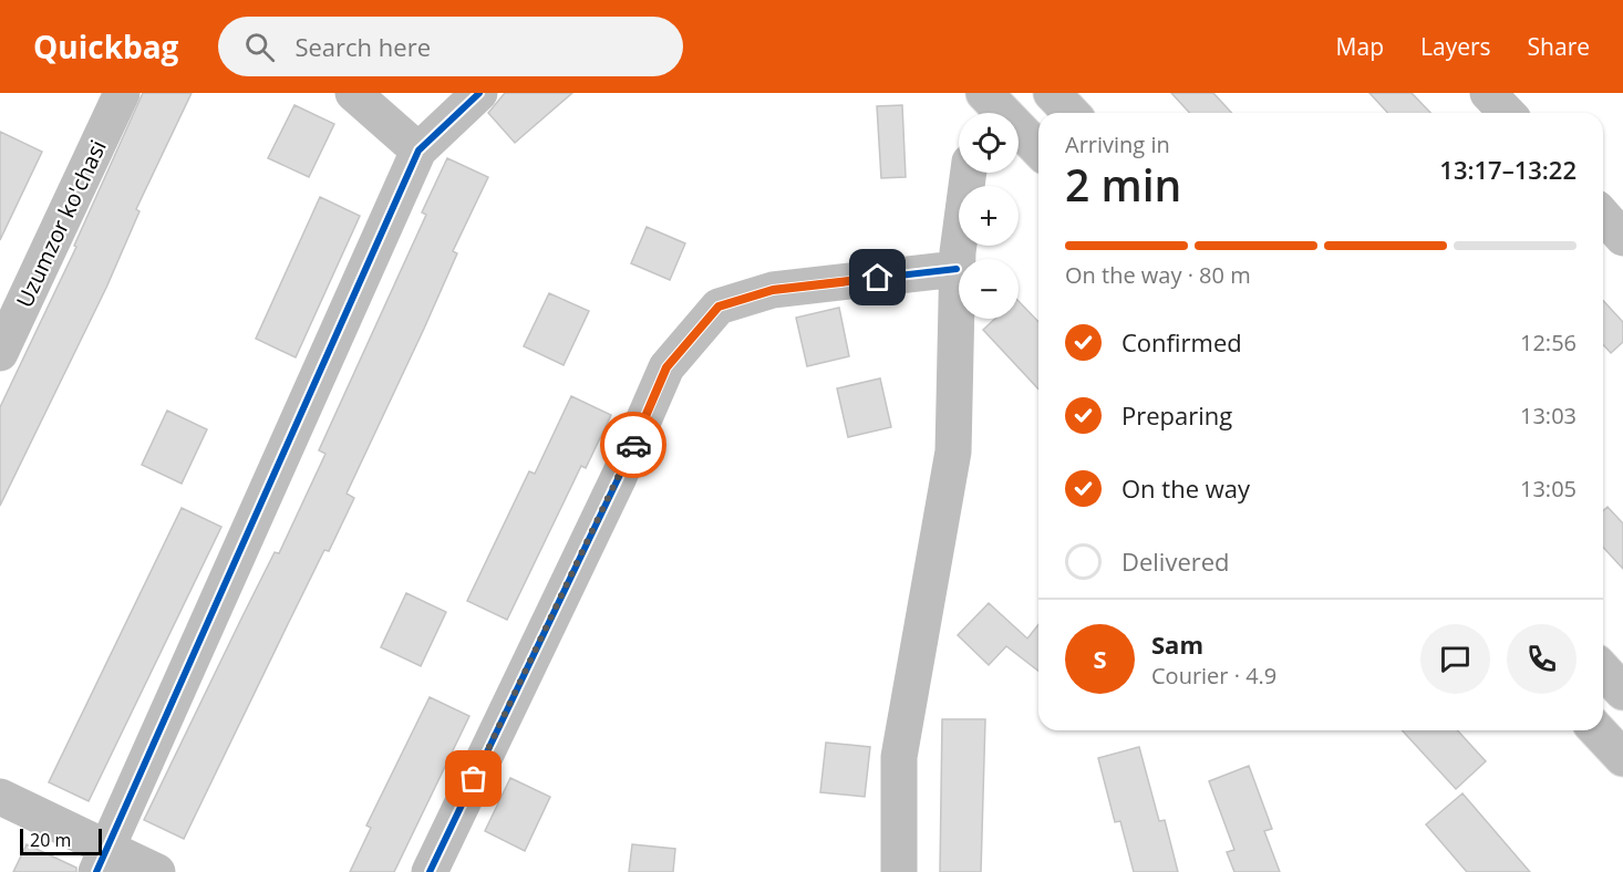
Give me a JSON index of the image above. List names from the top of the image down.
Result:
{
  "streets": {
    "street": ["Uzumzor ko'chasi"]
  },
  "scale_bar": "20 m",
  "page": {
    "header": "Quickbag",
    "search": "Search here",
    "nav": ["Map", "Layers", "Share"],
    "map_buttons": ["+", "−"],
    "heading": ["2 min", "Arriving in", "13:17–13:22"],
    "panel": ["Sam", "Courier · 4.9"],
    "bar": "On the way · 80 m",
    "list": [
      ["Confirmed", "12:56"],
      ["Preparing", "13:03"],
      ["On the way", "13:05"],
      "Delivered"
    ],
    "round": "S",
    "scale": "20 m"
  }
}
